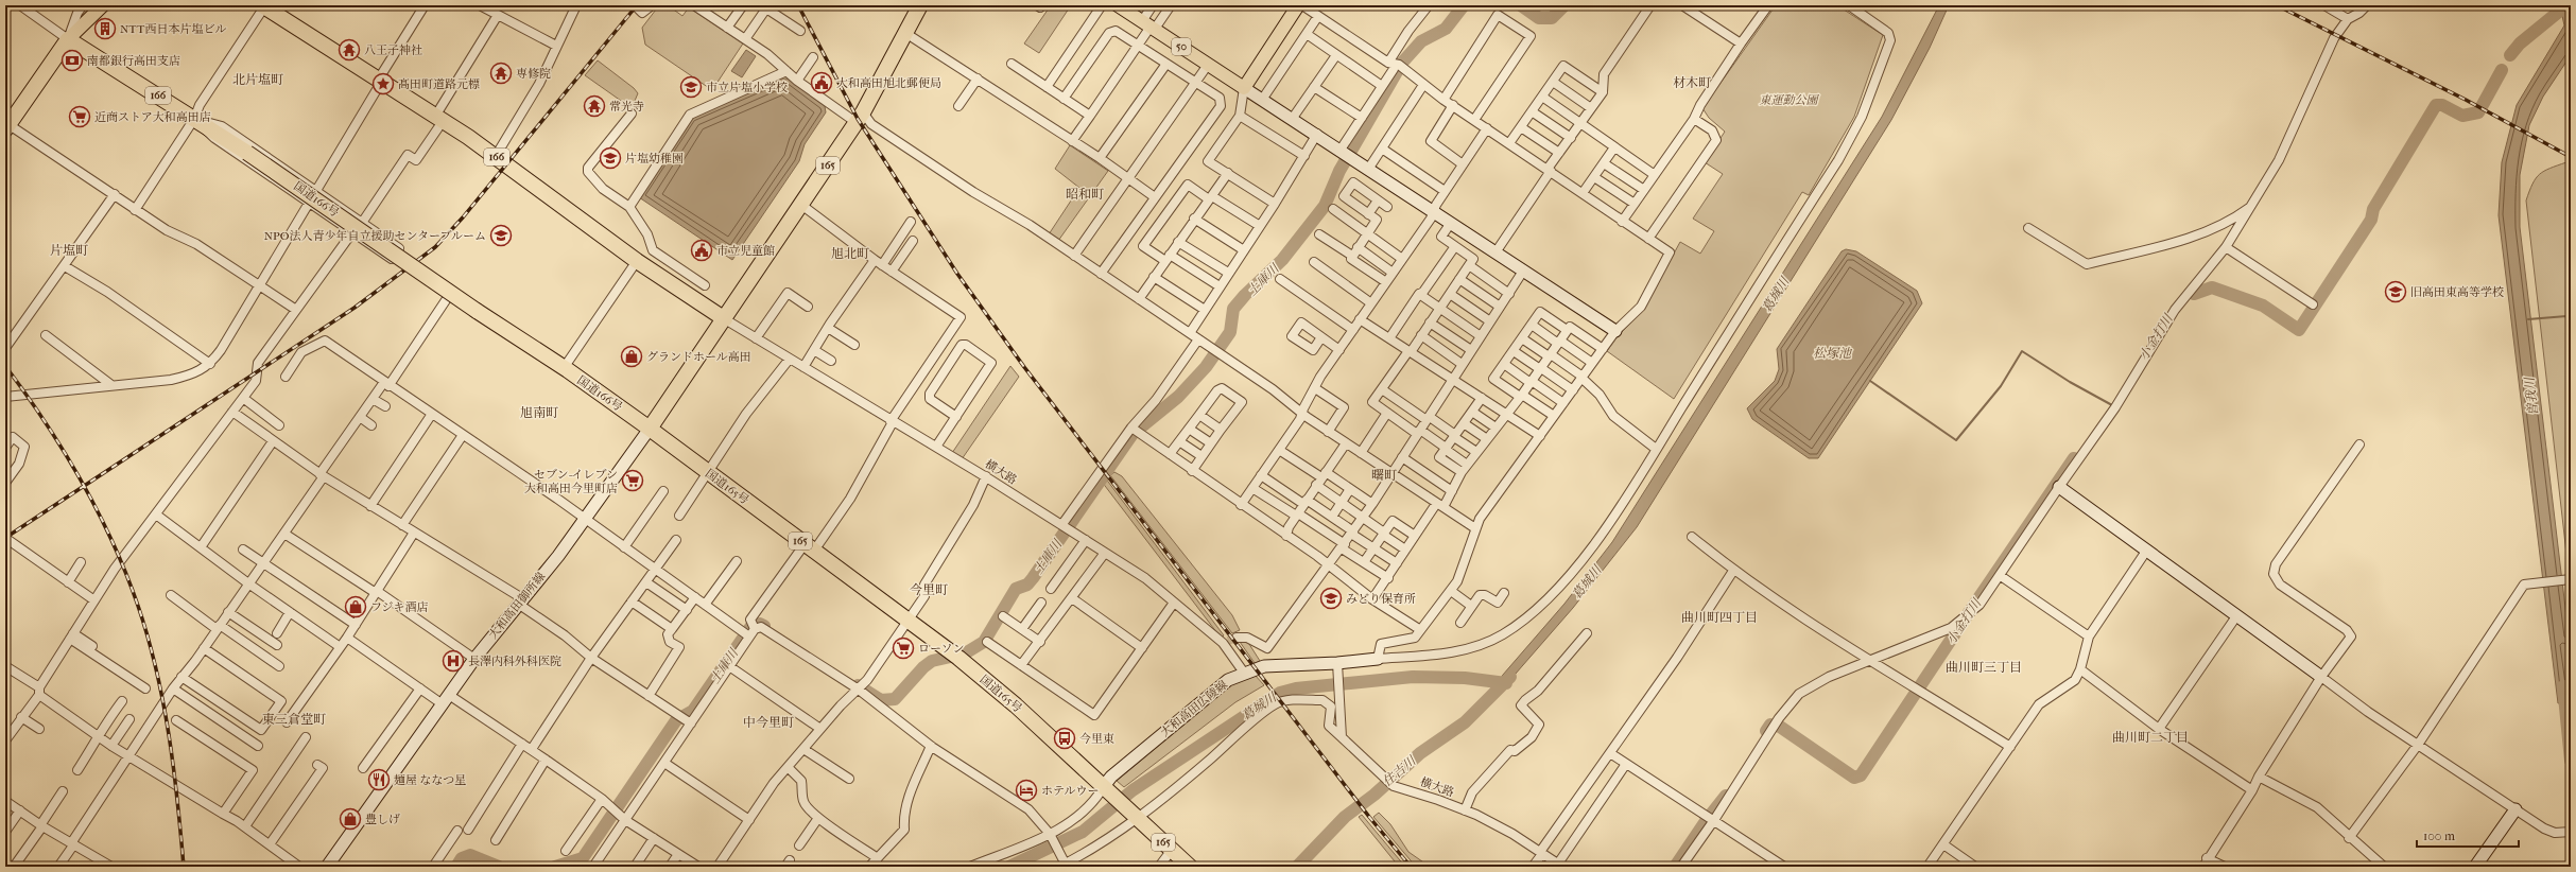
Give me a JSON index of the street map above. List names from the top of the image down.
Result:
{
  "streets": {
    "highway": [
      "166",
      "165",
      "国道166号",
      "国道165号"
    ],
    "main road": ["50", "大和高田御所線", "大和高田広陵線"],
    "street": ["横大路"]
  },
  "crossings": [
    ["166", "165"],
    ["166", "横大路"],
    ["165", "国道166号"],
    ["165", "横大路"],
    ["165", "国道165号"],
    ["165", "大和高田御所線"],
    ["国道166号", "国道165号"],
    ["国道166号", "大和高田御所線"],
    ["横大路", "国道165号"],
    ["横大路", "大和高田広陵線"],
    ["国道165号", "大和高田御所線"],
    ["国道165号", "大和高田広陵線"]
  ],
  "districts": [
    "北片塩町",
    "材木町",
    "昭和町",
    "片塩町",
    "旭北町",
    "旭南町",
    "曙町",
    "今里町",
    "曲川町四丁目",
    "曲川町三丁目",
    "東三倉堂町",
    "中今里町",
    "曲川町二丁目"
  ],
  "water": [
    "土庫川",
    "葛城川",
    "小金打川",
    "松塚池",
    "曽我川",
    "住吉川"
  ],
  "parks": ["東運動公園"],
  "places": {
    "building": ["NTT西日本片塩ビル"],
    "temple": ["八王子神社", "専修院", "常光寺"],
    "bank": ["南都銀行高田支店"],
    "public building": ["大和高田旭北郵便局", "市立児童館"],
    "place": ["髙田町道路元標"],
    "school or university": [
      "市立片塩小学校",
      "片塩幼稚園",
      "NPO法人青少年自立援助センターブルーム",
      "旧高田東高等学校",
      "みどり保育所"
    ],
    "supermarket": ["近商ストア大和高田店", "セブン-イレブン 大和高田今里町店", "ローソン"],
    "shop": ["グランドホール高田", "フジキ酒店", "豊しげ"],
    "hospital": ["長澤内科外科医院"],
    "bus stop": ["今里東"],
    "restaurant": ["麺屋 ななつ星"],
    "hotel": ["ホテルウー"]
  },
  "scale_bar": "100 m"
}
